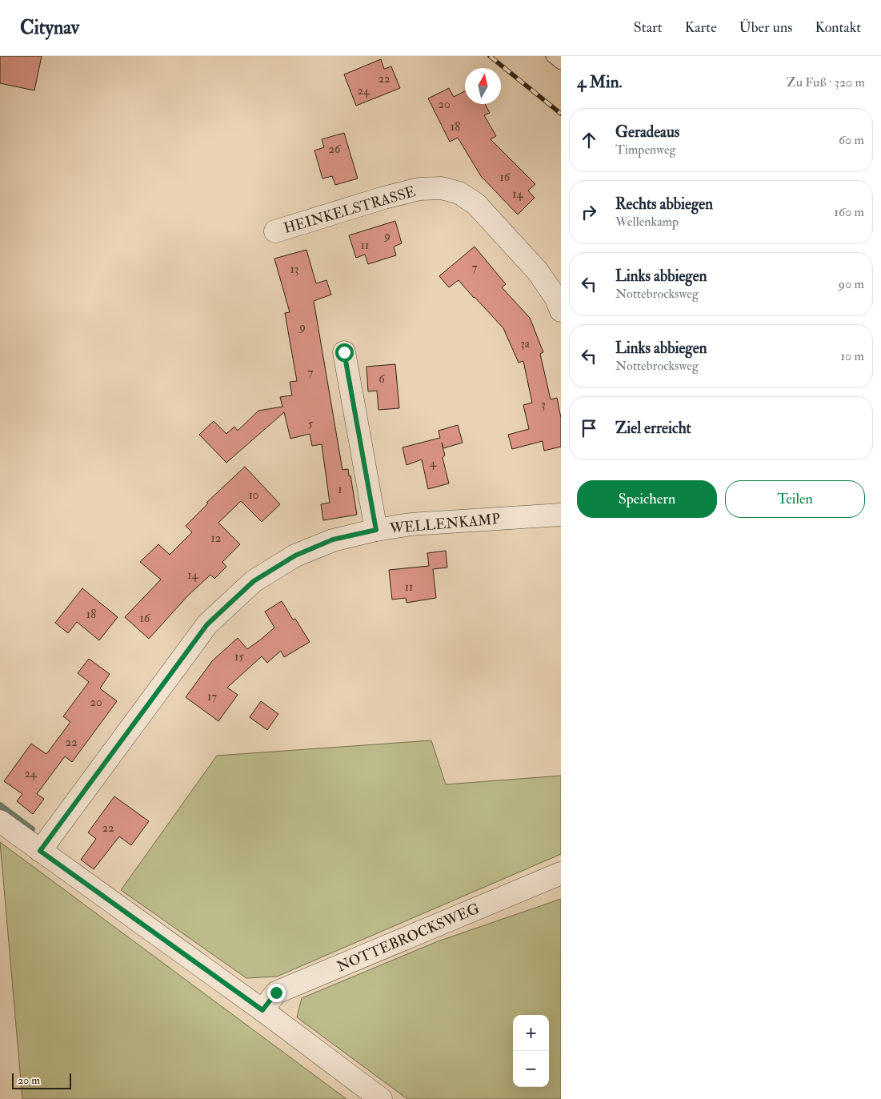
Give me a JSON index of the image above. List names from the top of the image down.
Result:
{
  "streets": {
    "street": ["HEINKELSTRASSE", "WELLENKAMP", "NOTTEBROCKSWEG"]
  },
  "house_numbers": [
    "22",
    "24",
    "20",
    "18",
    "26",
    "16",
    "14",
    "9",
    "11",
    "7",
    "13",
    "9",
    "3a",
    "7",
    "6",
    "3",
    "5",
    "4",
    "1",
    "10",
    "12",
    "14",
    "11",
    "18",
    "16",
    "15",
    "17",
    "20",
    "22",
    "24",
    "22"
  ],
  "scale_bar": "20 m",
  "north": "top",
  "page": {
    "header": "Citynav",
    "nav": [
      "Start",
      "Karte",
      "Über uns",
      "Kontakt"
    ],
    "heading": ["4 Min.", "Zu Fuß · 320 m"],
    "list": [
      ["Geradeaus", "Timpenweg", "60 m"],
      ["Rechts abbiegen", "Wellenkamp", "160 m"],
      ["Links abbiegen", "Nottebrocksweg", "90 m"],
      ["Links abbiegen", "Nottebrocksweg", "10 m"],
      "Ziel erreicht"
    ],
    "buttons": ["Speichern", "Teilen"],
    "map_buttons": ["+", "−"],
    "scale": "20 m"
  }
}
